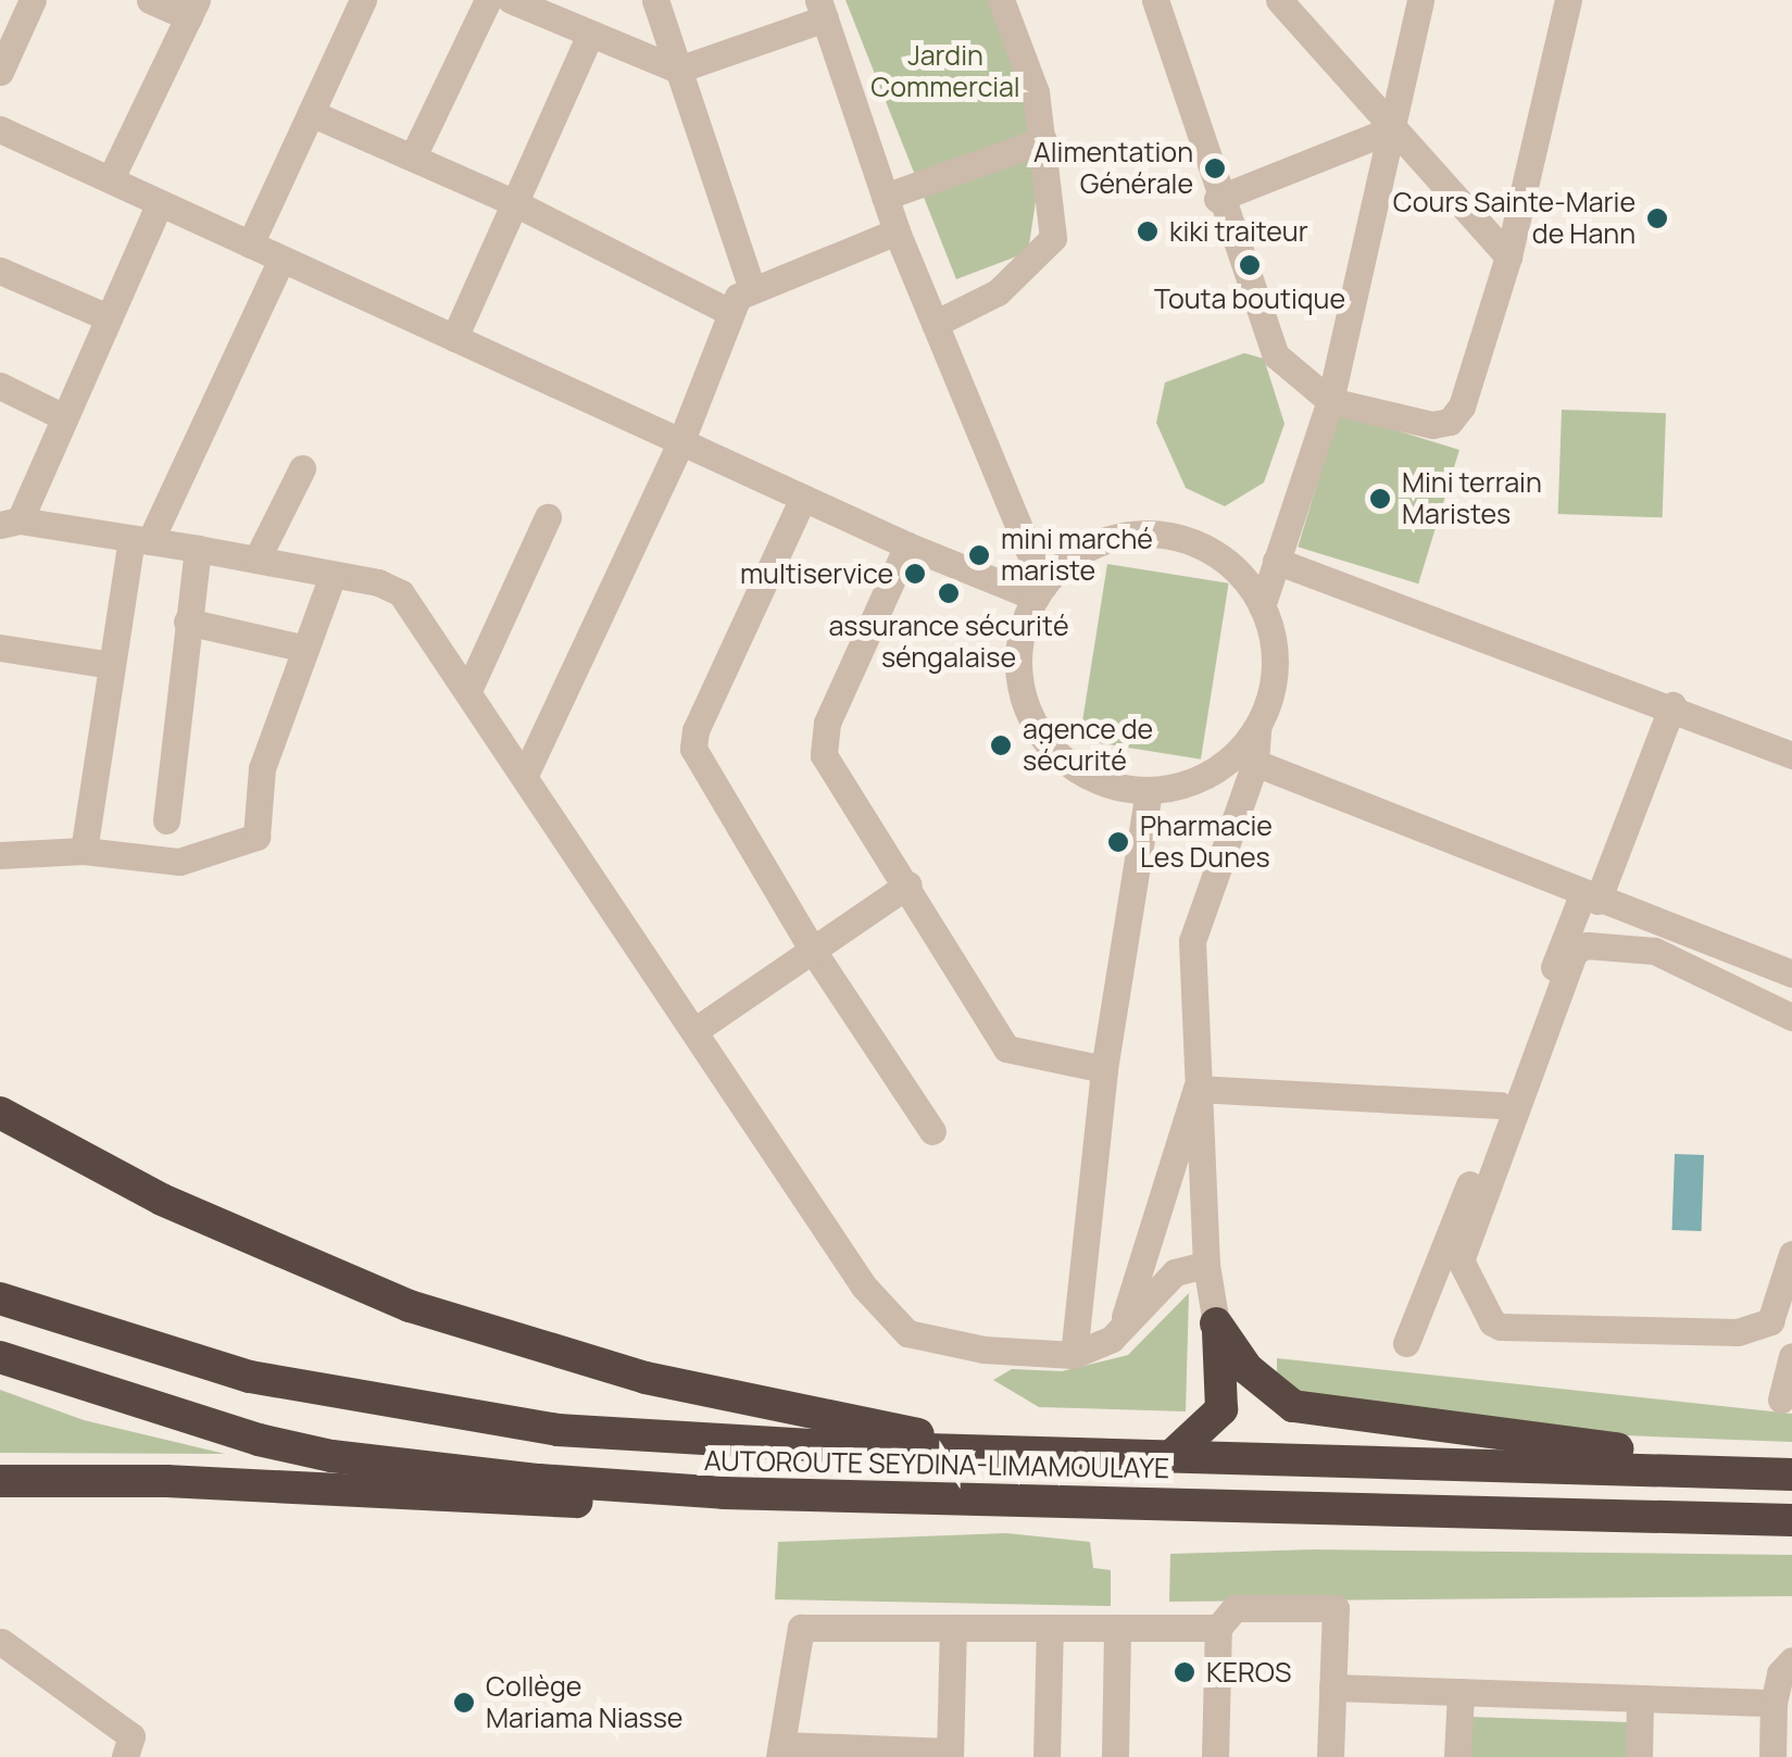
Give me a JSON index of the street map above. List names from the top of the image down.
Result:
{
  "streets": {
    "highway": ["AUTOROUTE SEYDINA-LIMAMOULAYE"]
  },
  "parks": ["Jardin Commercial"],
  "places": [
    "Alimentation Générale",
    "Cours Sainte-Marie de Hann",
    "kiki traiteur",
    "Touta boutique",
    "Mini terrain Maristes",
    "mini marché mariste",
    "multiservice",
    "assurance sécurité séngalaise",
    "agence de sécurité",
    "Pharmacie Les Dunes",
    "KEROS",
    "Collège Mariama Niasse"
  ]
}
